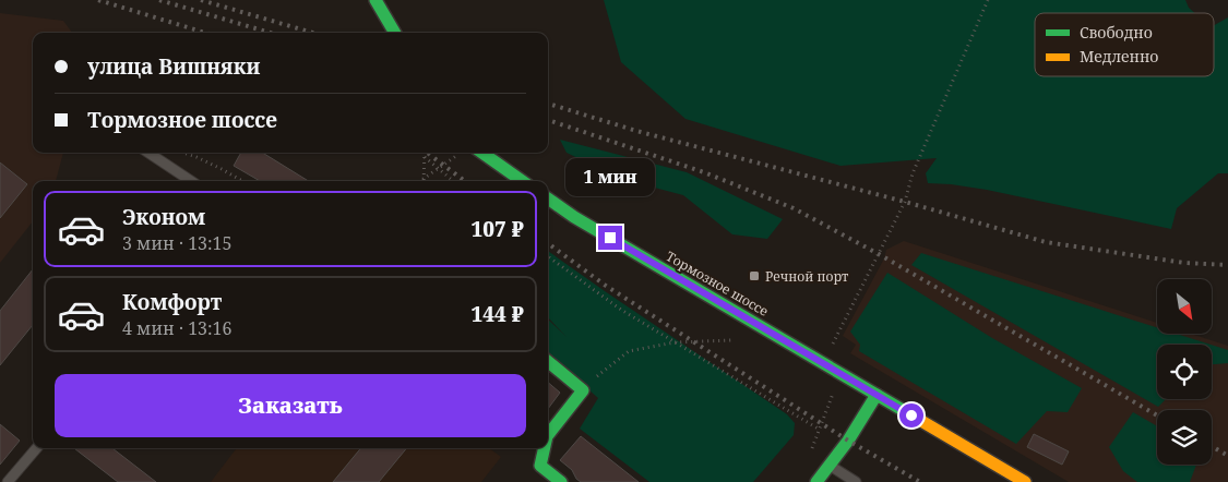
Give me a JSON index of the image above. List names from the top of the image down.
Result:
{
  "streets": {
    "street": ["Тормозное шоссе"]
  },
  "places": {
    "transit": ["Речной порт"]
  },
  "legend": ["Свободно", "Медленно"],
  "north": "bottom right",
  "page": {
    "banner": ["улица Вишняки", "Тормозное шоссе"],
    "bubble": "1 мин",
    "list": [
      {
        "name": "Эконом",
        "note": "3 мин · 13:15",
        "value": "107 ₽"
      },
      {
        "name": "Комфорт",
        "note": "4 мин · 13:16",
        "value": "144 ₽"
      }
    ],
    "buttons": "Заказать"
  }
}
